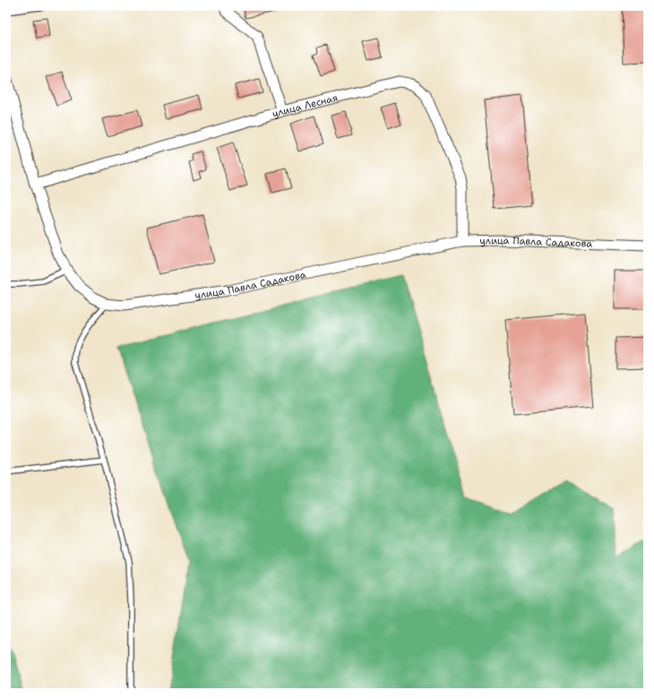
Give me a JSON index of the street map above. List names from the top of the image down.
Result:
{
  "streets": {
    "street": ["улица Лесная", "улица Павла Садакова"]
  },
  "crossings": [
    ["улица Лесная", "улица Павла Садакова"]
  ]
}
